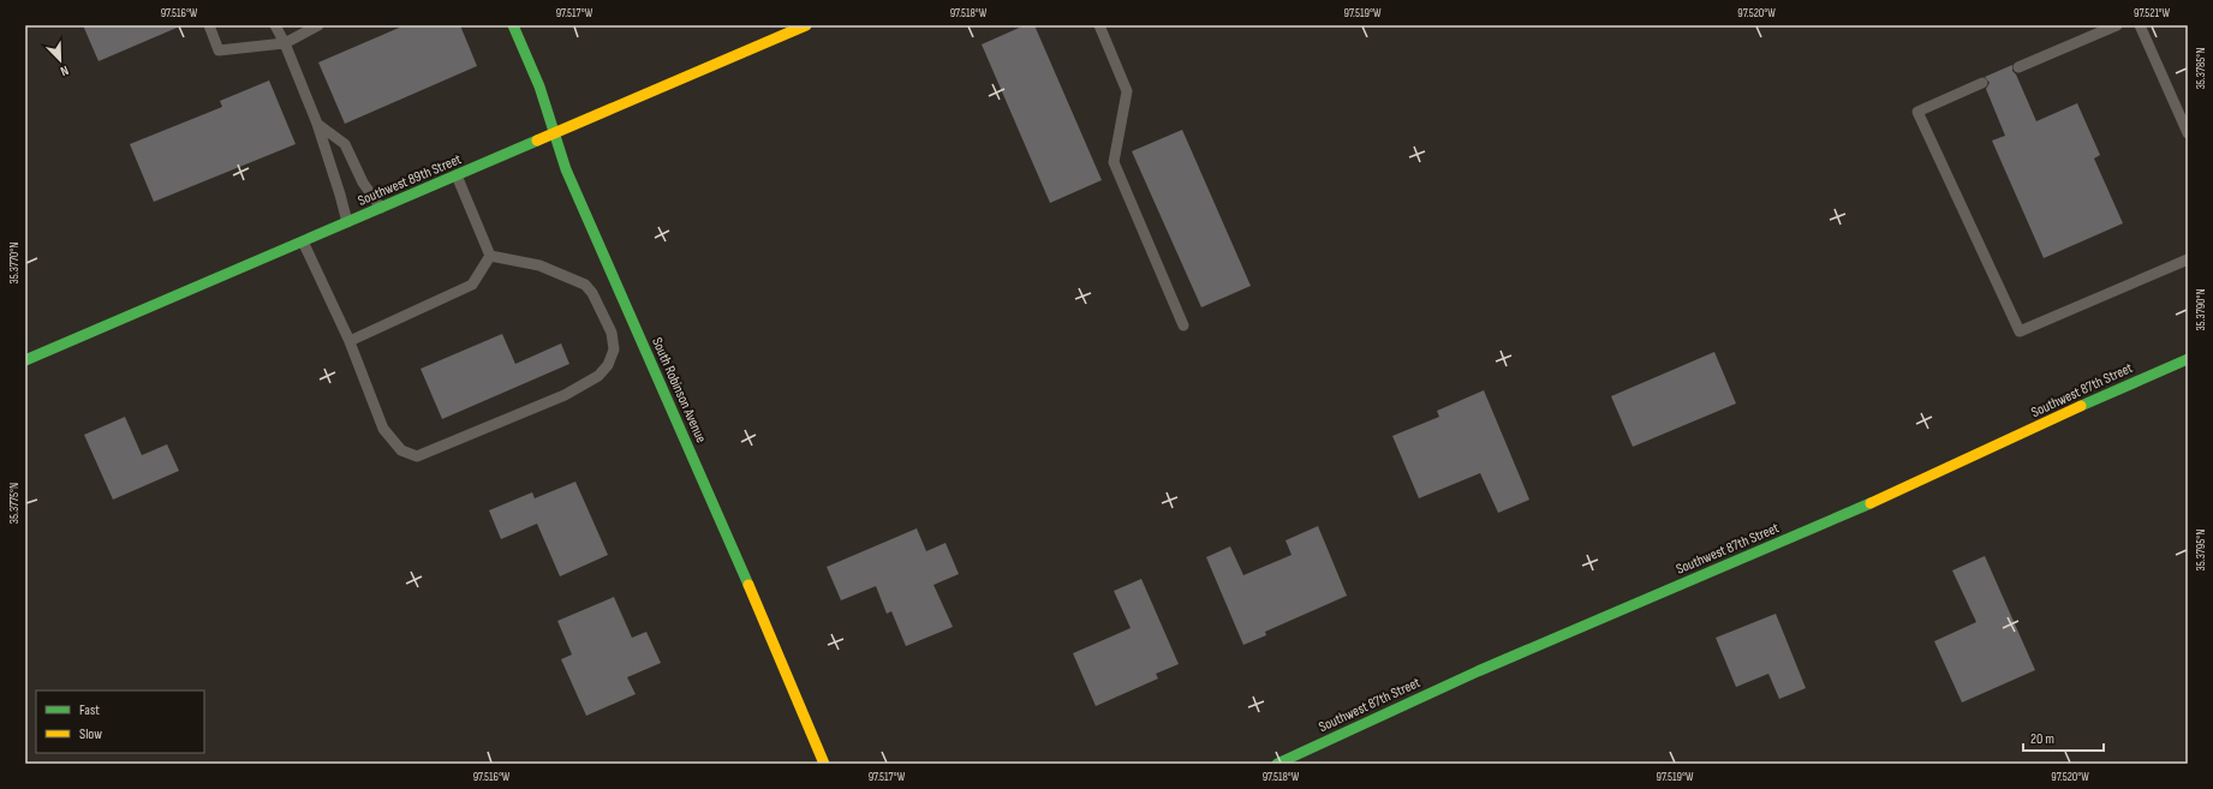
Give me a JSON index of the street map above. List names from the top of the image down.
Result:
{
  "streets": {
    "street": ["Southwest 89th Street", "South Robinson Avenue", "Southwest 87th Street"]
  },
  "crossings": [
    ["Southwest 89th Street", "South Robinson Avenue"]
  ],
  "legend": ["Fast", "Slow"],
  "scale_bar": "20 m",
  "north": "bottom right",
  "coordinates": [
    "97.516°W",
    "97.517°W",
    "97.518°W",
    "97.519°W",
    "97.520°W",
    "97.521°W",
    "35.3785°N",
    "35.3770°N",
    "35.3790°N",
    "35.3775°N",
    "35.3795°N"
  ]
}
